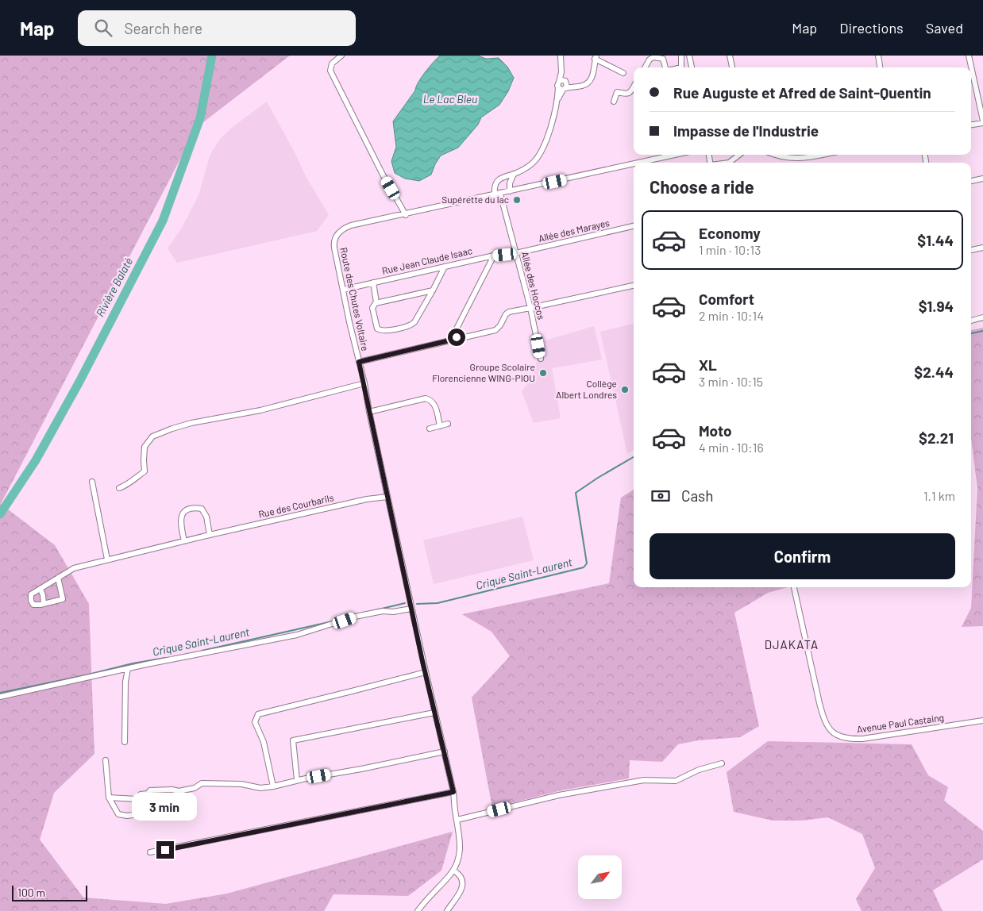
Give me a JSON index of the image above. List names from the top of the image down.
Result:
{
  "streets": {
    "street": [
      "Allée des Marayes",
      "Rue Jean Claude Isaac",
      "Allée des Hoccos",
      "Route des Chutes Voltaire",
      "Rue des Courbarils",
      "Avenue Paul Castaing"
    ]
  },
  "crossings": [
    ["Allée des Marayes", "Rue Jean Claude Isaac"],
    ["Allée des Marayes", "Allée des Hoccos"],
    ["Rue Jean Claude Isaac", "Allée des Hoccos"],
    ["Rue Jean Claude Isaac", "Route des Chutes Voltaire"],
    ["Route des Chutes Voltaire", "Rue des Courbarils"]
  ],
  "districts": ["DJAKATA"],
  "water": ["Le Lac Bleu", "Rivière Balaté", "Crique Saint-Laurent"],
  "places": ["Supérette du lac", "Groupe Scolaire Florencienne WING-PIOU", "Collège Albert Londres"],
  "scale_bar": "100 m",
  "north": "top right",
  "page": {
    "header": "Map",
    "search": "Search here",
    "nav": ["Map", "Directions", "Saved"],
    "banner": ["Rue Auguste et Afred de Saint-Quentin", "Impasse de l'Industrie"],
    "heading": "Choose a ride",
    "list": [
      {
        "name": "Economy",
        "note": "1 min · 10:13",
        "value": "$1.44"
      },
      {
        "name": "Comfort",
        "note": "2 min · 10:14",
        "value": "$1.94"
      },
      {
        "name": "XL",
        "note": "3 min · 10:15",
        "value": "$2.44"
      },
      {
        "name": "Moto",
        "note": "4 min · 10:16",
        "value": "$2.21"
      }
    ],
    "pay": ["Cash", "1.1 km"],
    "buttons": "Confirm",
    "bubble": "3 min",
    "scale": "100 m"
  }
}
